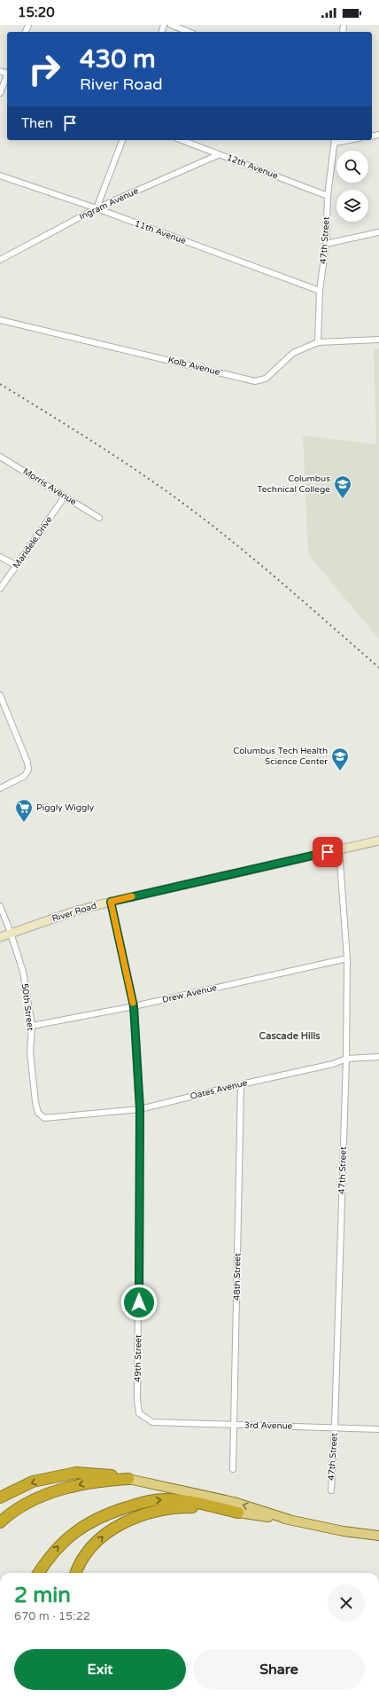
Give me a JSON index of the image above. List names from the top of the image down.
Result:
{
  "streets": {
    "main road": ["River Road"],
    "street": [
      "12th Avenue",
      "Ingram Avenue",
      "11th Avenue",
      "47th Street",
      "Kolb Avenue",
      "Morris Avenue",
      "Maridele Drive",
      "Drew Avenue",
      "50th Street",
      "Oates Avenue",
      "48th Street",
      "49th Street",
      "3rd Avenue"
    ]
  },
  "crossings": [
    ["12th Avenue", "Ingram Avenue"],
    ["12th Avenue", "47th Street"],
    ["Ingram Avenue", "11th Avenue"],
    ["11th Avenue", "47th Street"],
    ["47th Street", "Kolb Avenue"],
    ["47th Street", "River Road"],
    ["47th Street", "Drew Avenue"],
    ["47th Street", "Oates Avenue"],
    ["47th Street", "3rd Avenue"],
    ["Morris Avenue", "Maridele Drive"],
    ["River Road", "50th Street"],
    ["River Road", "49th Street"],
    ["Drew Avenue", "50th Street"],
    ["Drew Avenue", "49th Street"],
    ["50th Street", "Oates Avenue"],
    ["Oates Avenue", "48th Street"],
    ["Oates Avenue", "49th Street"],
    ["48th Street", "3rd Avenue"],
    ["49th Street", "3rd Avenue"]
  ],
  "districts": ["Cascade Hills"],
  "places": {
    "school or university": ["Columbus Technical College", "Columbus Tech Health Science Center"],
    "supermarket": ["Piggly Wiggly"]
  },
  "page": {
    "status": "15:20",
    "turn": ["430 m", "River Road"],
    "then": "Then",
    "heading": ["2 min", "670 m · 15:22"],
    "buttons": ["Exit", "Share"]
  }
}
